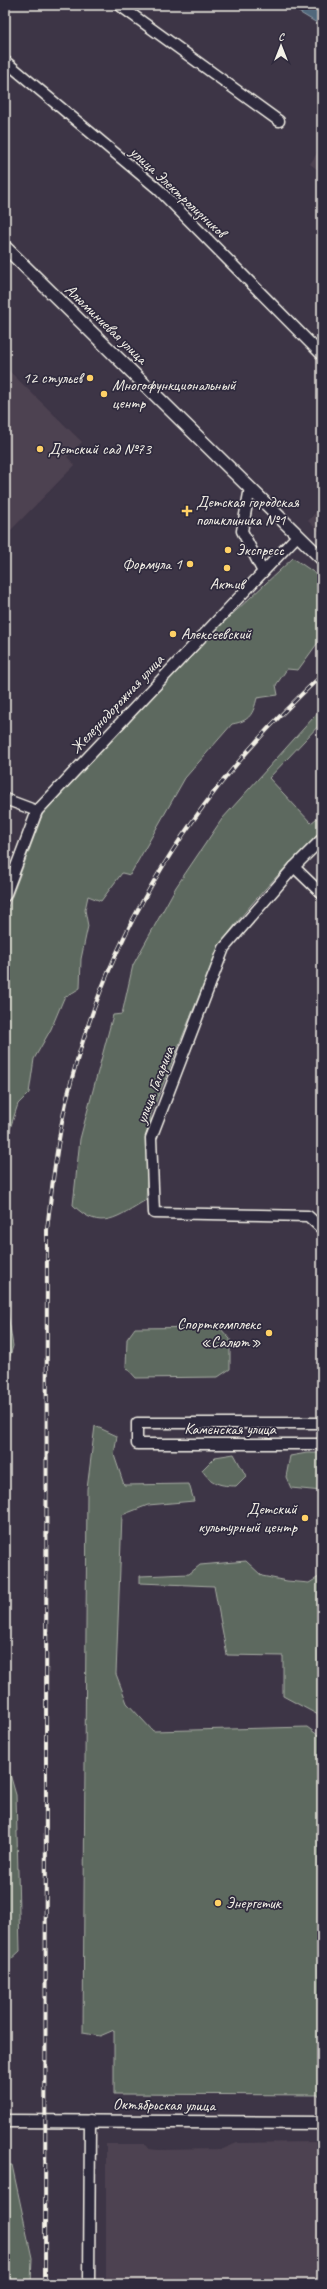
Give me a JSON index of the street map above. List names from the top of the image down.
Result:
{
  "streets": {
    "main road": ["Алюминиевая улица", "Октябрьская улица"],
    "street": [
      "улица Электролизников",
      "Железнодорожная улица",
      "улица Гагарина",
      "Каменская улица"
    ]
  },
  "crossings": [
    ["Алюминиевая улица", "Железнодорожная улица"]
  ],
  "places": {
    "other": [
      "12 стульев",
      "Многофункциональный центр",
      "Детский сад №73",
      "Экспресс",
      "Формула 1",
      "Актив",
      "Алексеевский",
      "Спорткомплекс «Салют»",
      "Детский культурный центр",
      "Энергетик"
    ],
    "health": ["Детская городская поликлиника №1"]
  },
  "north": "top"
}
